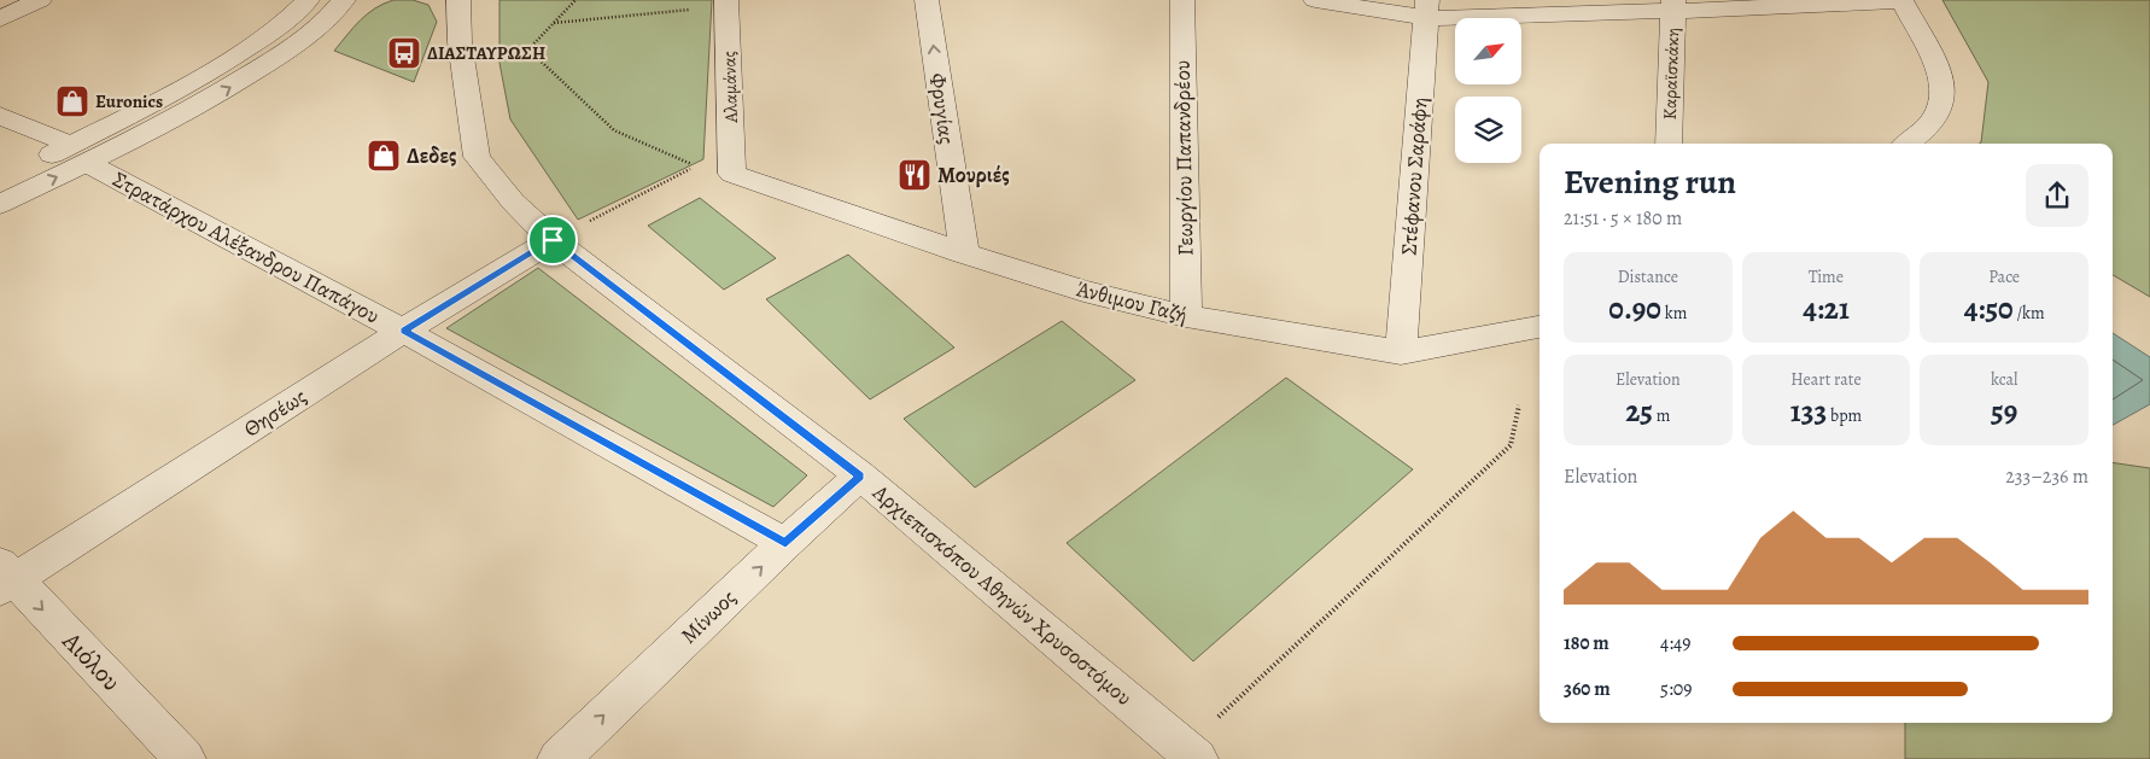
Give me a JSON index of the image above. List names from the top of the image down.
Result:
{
  "streets": {
    "street": [
      "Καραϊσκάκη",
      "Αλαμάνας",
      "Φρυγίας",
      "Γεωργίου Παπανδρέου",
      "Στέφανου Σαράφη",
      "Στρατάρχου Αλέξανδρου Παπάγου",
      "Άνθιμου Γαζή",
      "Θησέως",
      "Αρχιεπισκόπου Αθηνών Χρυσοστόμου",
      "Μίνωος",
      "Αιόλου"
    ]
  },
  "crossings": [
    ["Αλαμάνας", "Άνθιμου Γαζή"],
    ["Φρυγίας", "Άνθιμου Γαζή"],
    ["Γεωργίου Παπανδρέου", "Άνθιμου Γαζή"],
    ["Στέφανου Σαράφη", "Άνθιμου Γαζή"],
    ["Στρατάρχου Αλέξανδρου Παπάγου", "Θησέως"],
    ["Στρατάρχου Αλέξανδρου Παπάγου", "Μίνωος"],
    ["Θησέως", "Αρχιεπισκόπου Αθηνών Χρυσοστόμου"],
    ["Θησέως", "Αιόλου"],
    ["Αρχιεπισκόπου Αθηνών Χρυσοστόμου", "Μίνωος"]
  ],
  "one_way": ["Φρυγίας", "Μίνωος", "Αιόλου"],
  "places": {
    "bus stop": ["ΔΙΑΣΤΑΥΡΩΣΗ"],
    "shop": ["Euronics", "Δεδες"],
    "restaurant": ["Μουριές"]
  },
  "north": "top right",
  "page": {
    "heading": ["Evening run", "21:51 · 5 × 180 m"],
    "stats": [
      ["Distance", "0.90 km"],
      ["Time", "4:21"],
      ["Pace", "4:50 /km"],
      ["Elevation", "25 m"],
      ["Heart rate", "133 bpm"],
      ["kcal", "59"]
    ],
    "chart": ["Elevation", "233–236 m"],
    "list": [
      {
        "name": "180 m",
        "note": "4:49"
      },
      {
        "name": "360 m",
        "note": "5:09"
      }
    ]
  }
}
